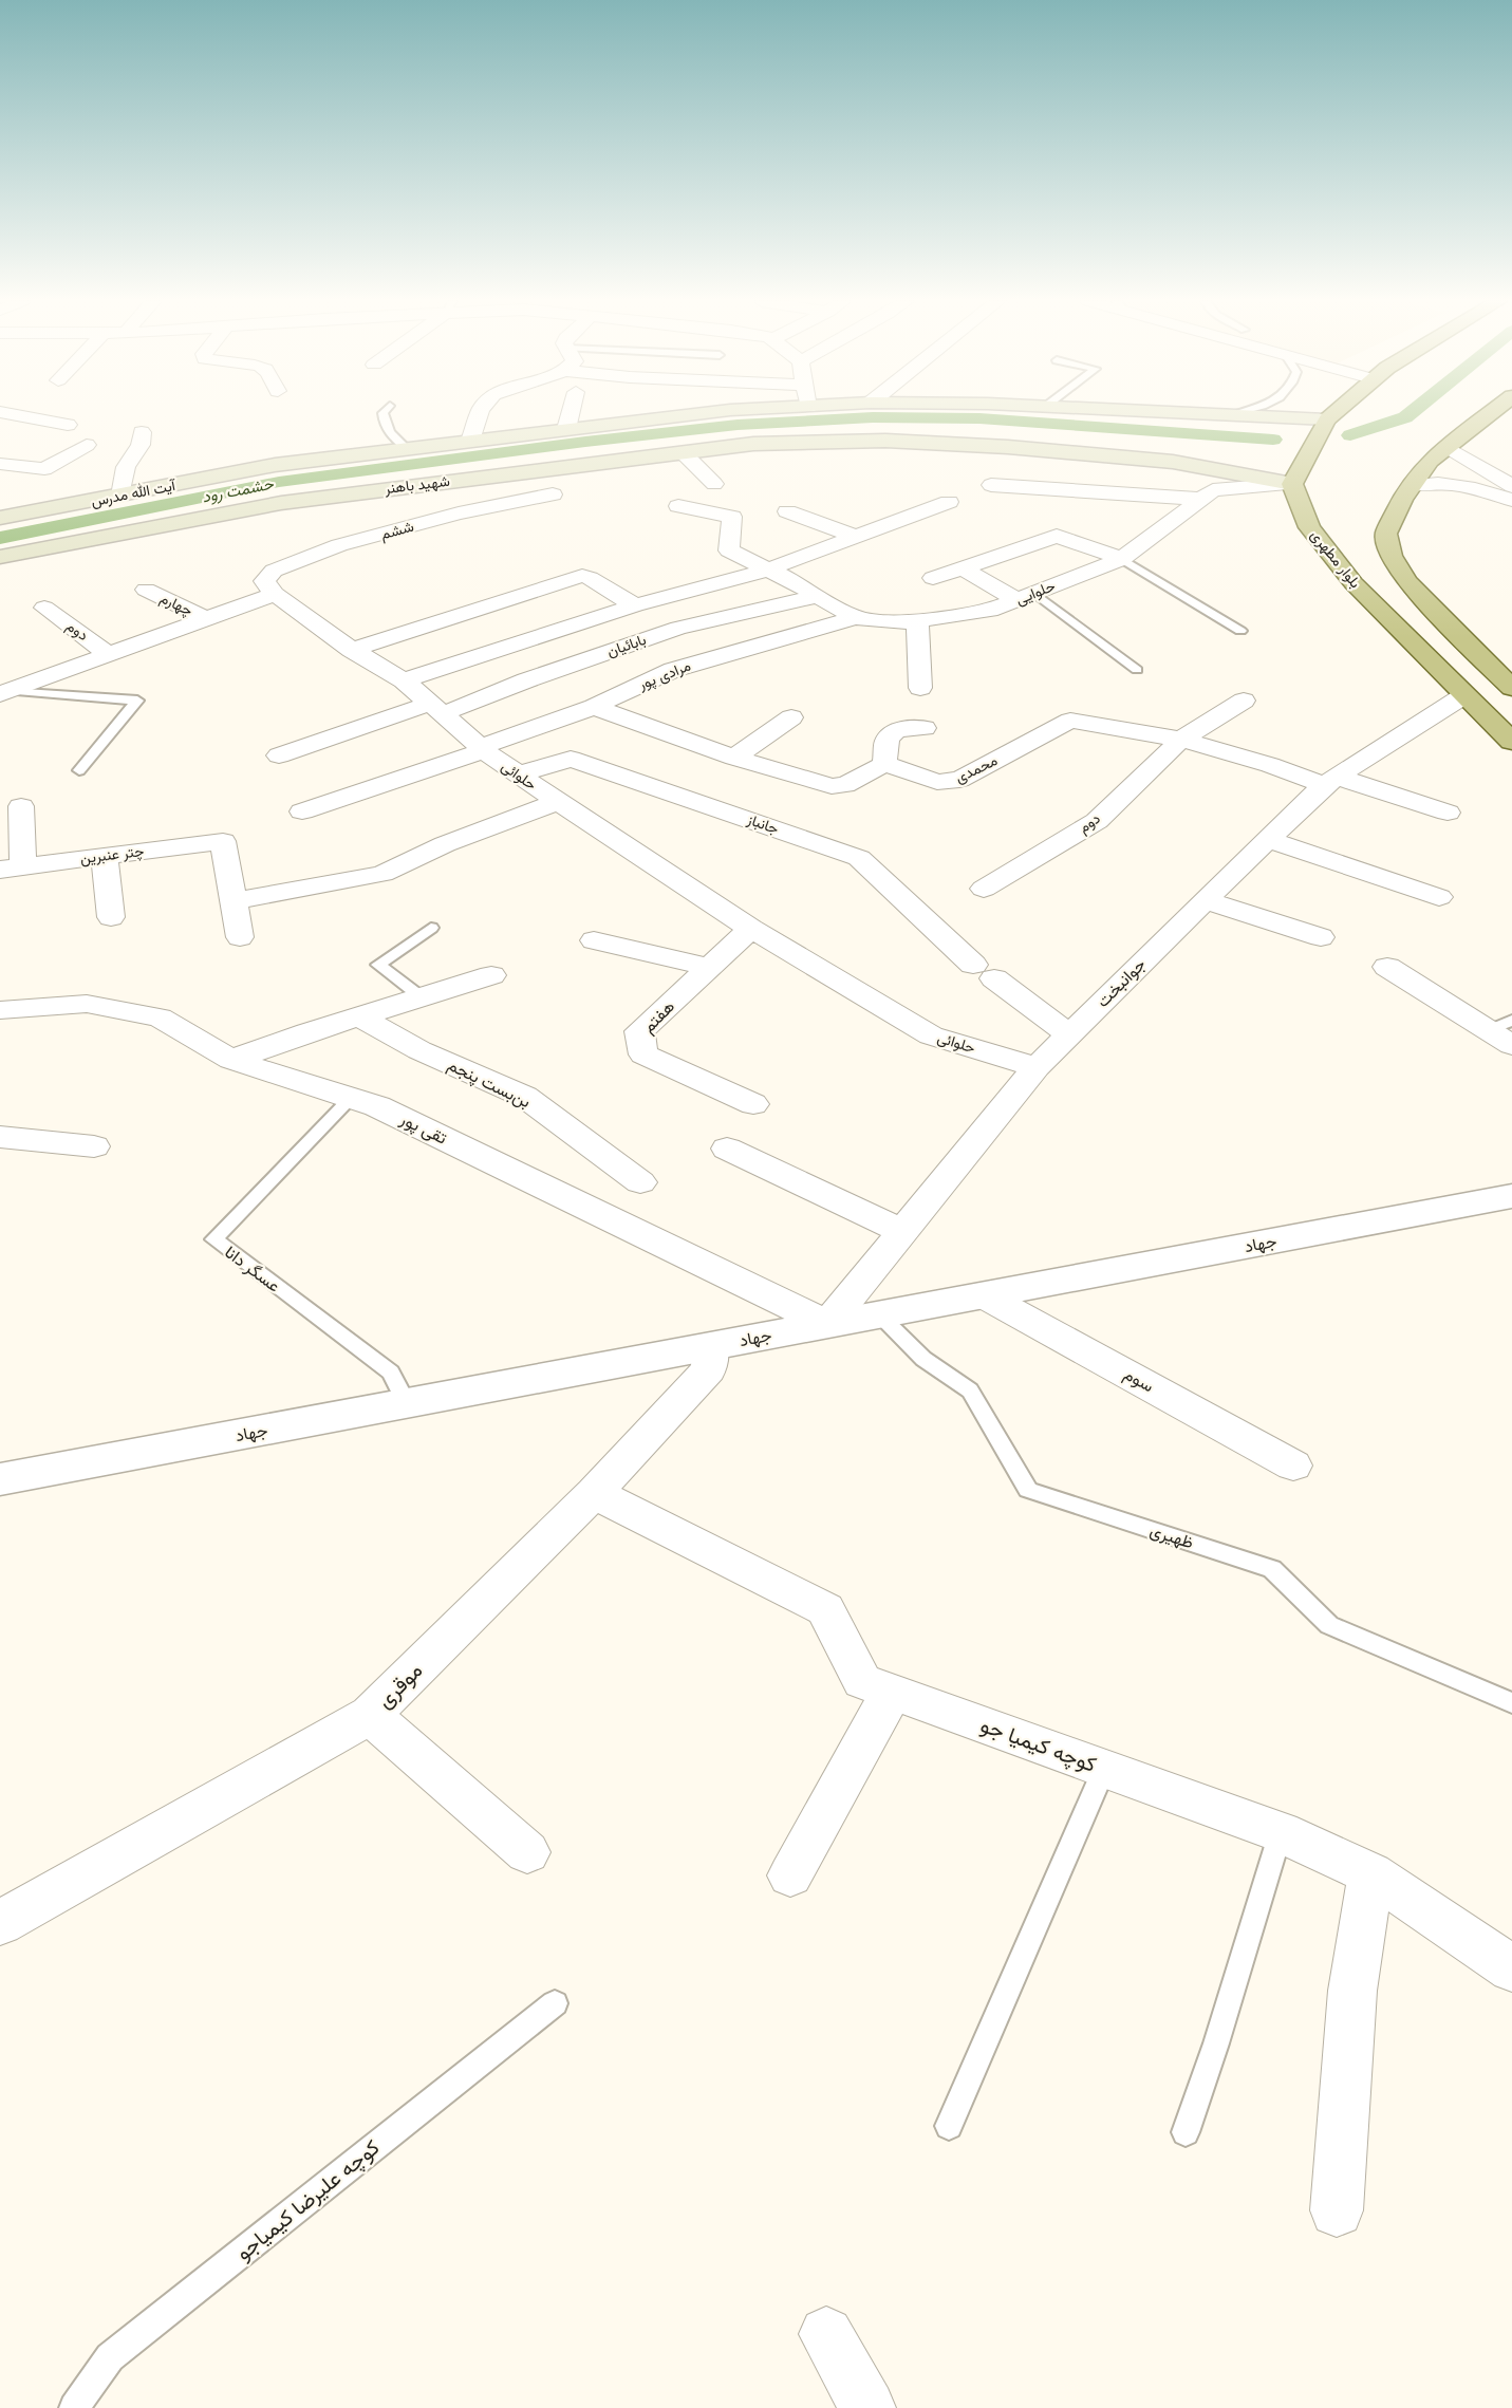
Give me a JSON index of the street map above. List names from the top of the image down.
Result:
{
  "streets": {
    "main road": ["شهید باهنر", "آیت الله مدرس", "بلوار مطهری"],
    "street": [
      "ششم",
      "حلوایی",
      "چهارم",
      "دوم",
      "بابائیان",
      "مرادی پور",
      "محمدی",
      "حلوائی",
      "جانباز",
      "چتر عنبرین",
      "جوانبخت",
      "هفتم",
      "بن‌بست پنجم",
      "تقی پور",
      "جهاد",
      "سوم",
      "موقری",
      "کوچه کیمیا جو"
    ],
    "lane": ["عسگر دانا", "ظهیری", "کوچه علیرضا کیمیاجو"]
  },
  "crossings": [
    ["شهید باهنر", "بلوار مطهری"],
    ["شهید باهنر", "حلوایی"],
    ["ششم", "حلوائی"],
    ["بلوار مطهری", "حلوایی"],
    ["بلوار مطهری", "جوانبخت"],
    ["حلوایی", "بابائیان"],
    ["حلوایی", "مرادی پور"],
    ["دوم", "محمدی"],
    ["بابائیان", "حلوائی"],
    ["مرادی پور", "حلوائی"],
    ["محمدی", "جوانبخت"],
    ["حلوائی", "جانباز"],
    ["حلوائی", "جوانبخت"],
    ["حلوائی", "هفتم"],
    ["جانباز", "جوانبخت"],
    ["جوانبخت", "تقی پور"],
    ["جوانبخت", "جهاد"],
    ["تقی پور", "جهاد"],
    ["تقی پور", "عسگر دانا"],
    ["جهاد", "عسگر دانا"],
    ["جهاد", "سوم"],
    ["جهاد", "ظهیری"],
    ["جهاد", "موقری"],
    ["موقری", "کوچه کیمیا جو"]
  ],
  "water": ["حشمت رود"]
}
